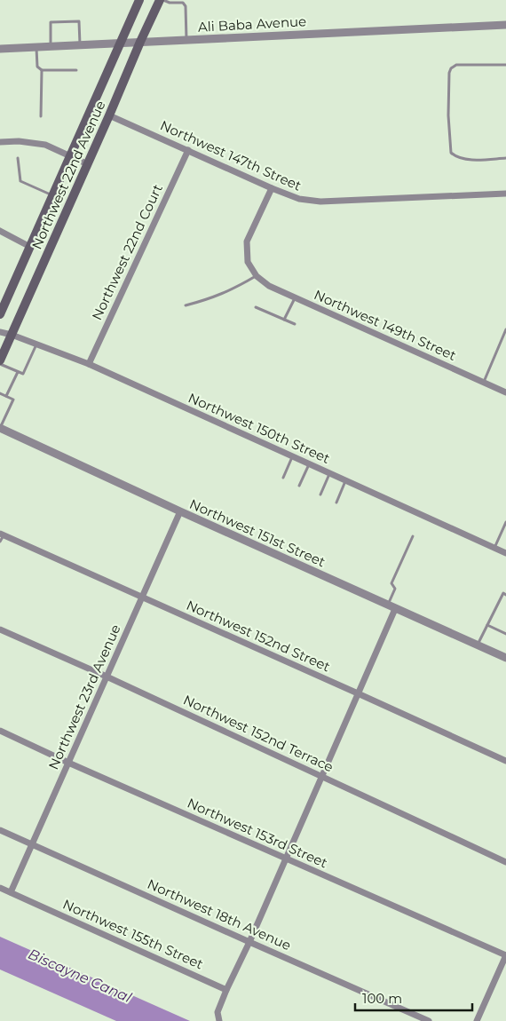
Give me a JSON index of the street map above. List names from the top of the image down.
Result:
{
  "streets": {
    "main road": ["Northwest 22nd Avenue"],
    "street": [
      "Ali Baba Avenue",
      "Northwest 147th Street",
      "Northwest 22nd Court",
      "Northwest 149th Street",
      "Northwest 150th Street",
      "Northwest 151st Street",
      "Northwest 152nd Street",
      "Northwest 23rd Avenue",
      "Northwest 152nd Terrace",
      "Northwest 153rd Street",
      "Northwest 18th Avenue",
      "Northwest 155th Street"
    ]
  },
  "crossings": [
    ["Ali Baba Avenue", "Northwest 22nd Avenue"],
    ["Northwest 147th Street", "Northwest 22nd Avenue"],
    ["Northwest 147th Street", "Northwest 22nd Court"],
    ["Northwest 22nd Avenue", "Northwest 150th Street"],
    ["Northwest 22nd Court", "Northwest 150th Street"],
    ["Northwest 151st Street", "Northwest 23rd Avenue"],
    ["Northwest 152nd Street", "Northwest 23rd Avenue"],
    ["Northwest 23rd Avenue", "Northwest 152nd Terrace"],
    ["Northwest 23rd Avenue", "Northwest 153rd Street"],
    ["Northwest 23rd Avenue", "Northwest 18th Avenue"],
    ["Northwest 23rd Avenue", "Northwest 155th Street"]
  ],
  "water": ["Biscayne Canal"],
  "scale_bar": "100 m"
}
